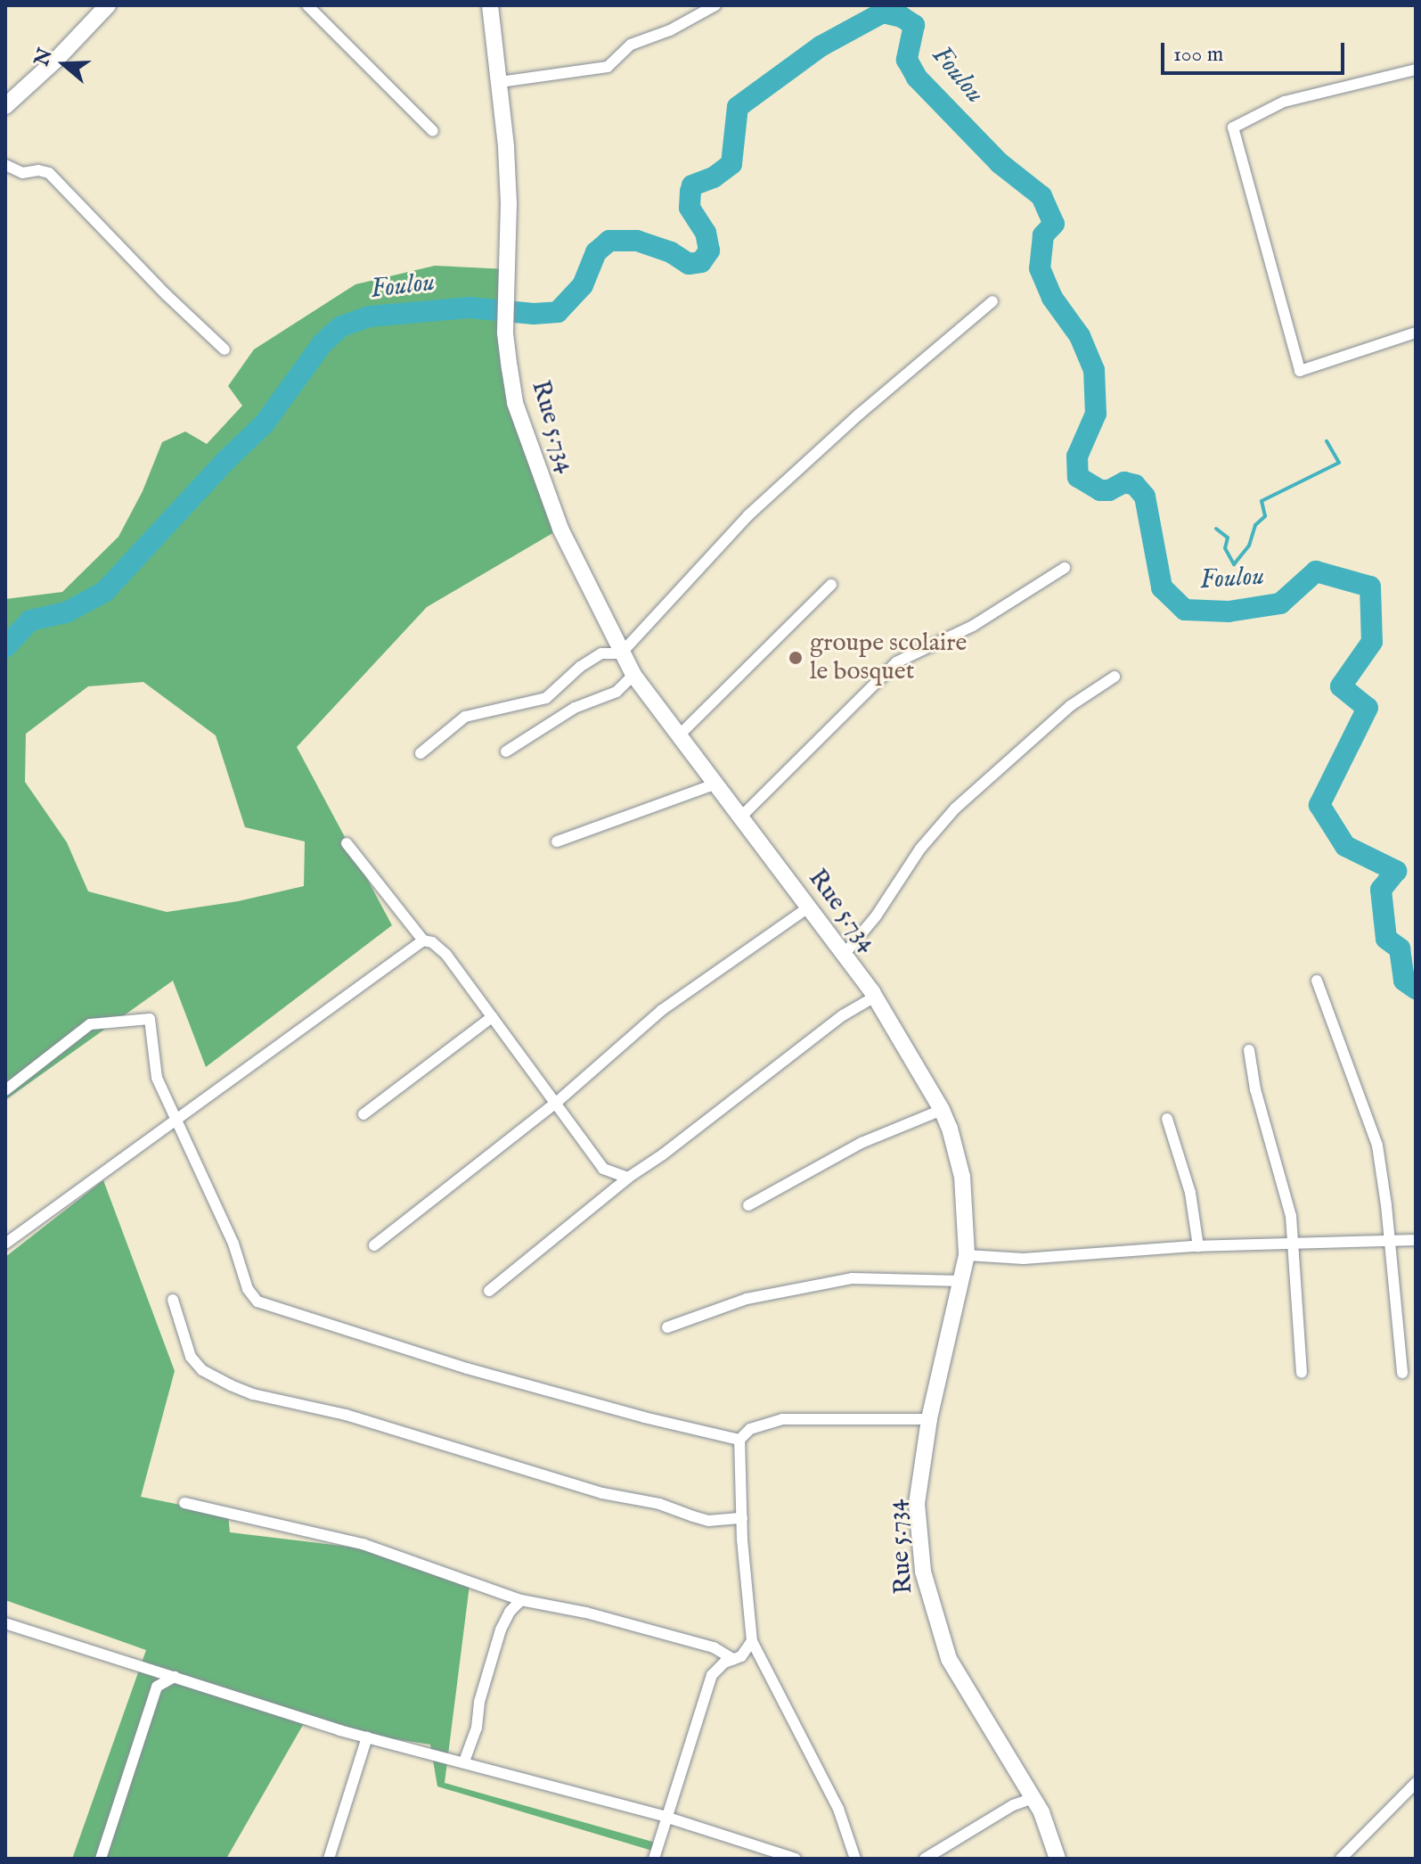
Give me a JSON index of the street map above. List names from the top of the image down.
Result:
{
  "streets": {
    "street": ["Rue 5.734"]
  },
  "water": ["Foulou"],
  "places": ["groupe scolaire le bosquet"],
  "scale_bar": "100 m",
  "north": "left"
}
